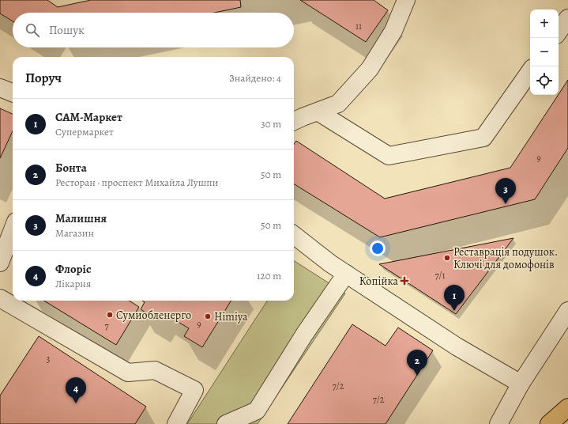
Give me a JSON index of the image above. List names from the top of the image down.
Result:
{
  "places": {
    "other": ["Реставрація подушок. Ключі для домофонів", "Сумиобленерго", "Himiya"],
    "health": ["Копійка"]
  },
  "house_numbers": [
    "11",
    "9",
    "7/1",
    "9",
    "7",
    "3",
    "7/2",
    "7/2"
  ],
  "page": {
    "map_buttons": ["+", "−"],
    "search": "Пошук",
    "heading": ["Поруч", "Знайдено: 4"],
    "list": [
      {
        "mark": "1",
        "name": "САМ-Маркет",
        "note": "Супермаркет",
        "value": "30 m"
      },
      {
        "mark": "2",
        "name": "Бонта",
        "note": "Ресторан · проспект Михайла Лушпи",
        "value": "50 m"
      },
      {
        "mark": "3",
        "name": "Малишня",
        "note": "Магазин",
        "value": "50 m"
      },
      {
        "mark": "4",
        "name": "Флоріс",
        "note": "Лікарня",
        "value": "120 m"
      }
    ],
    "pins": [
      "3",
      "1",
      "2",
      "4"
    ]
  }
}
